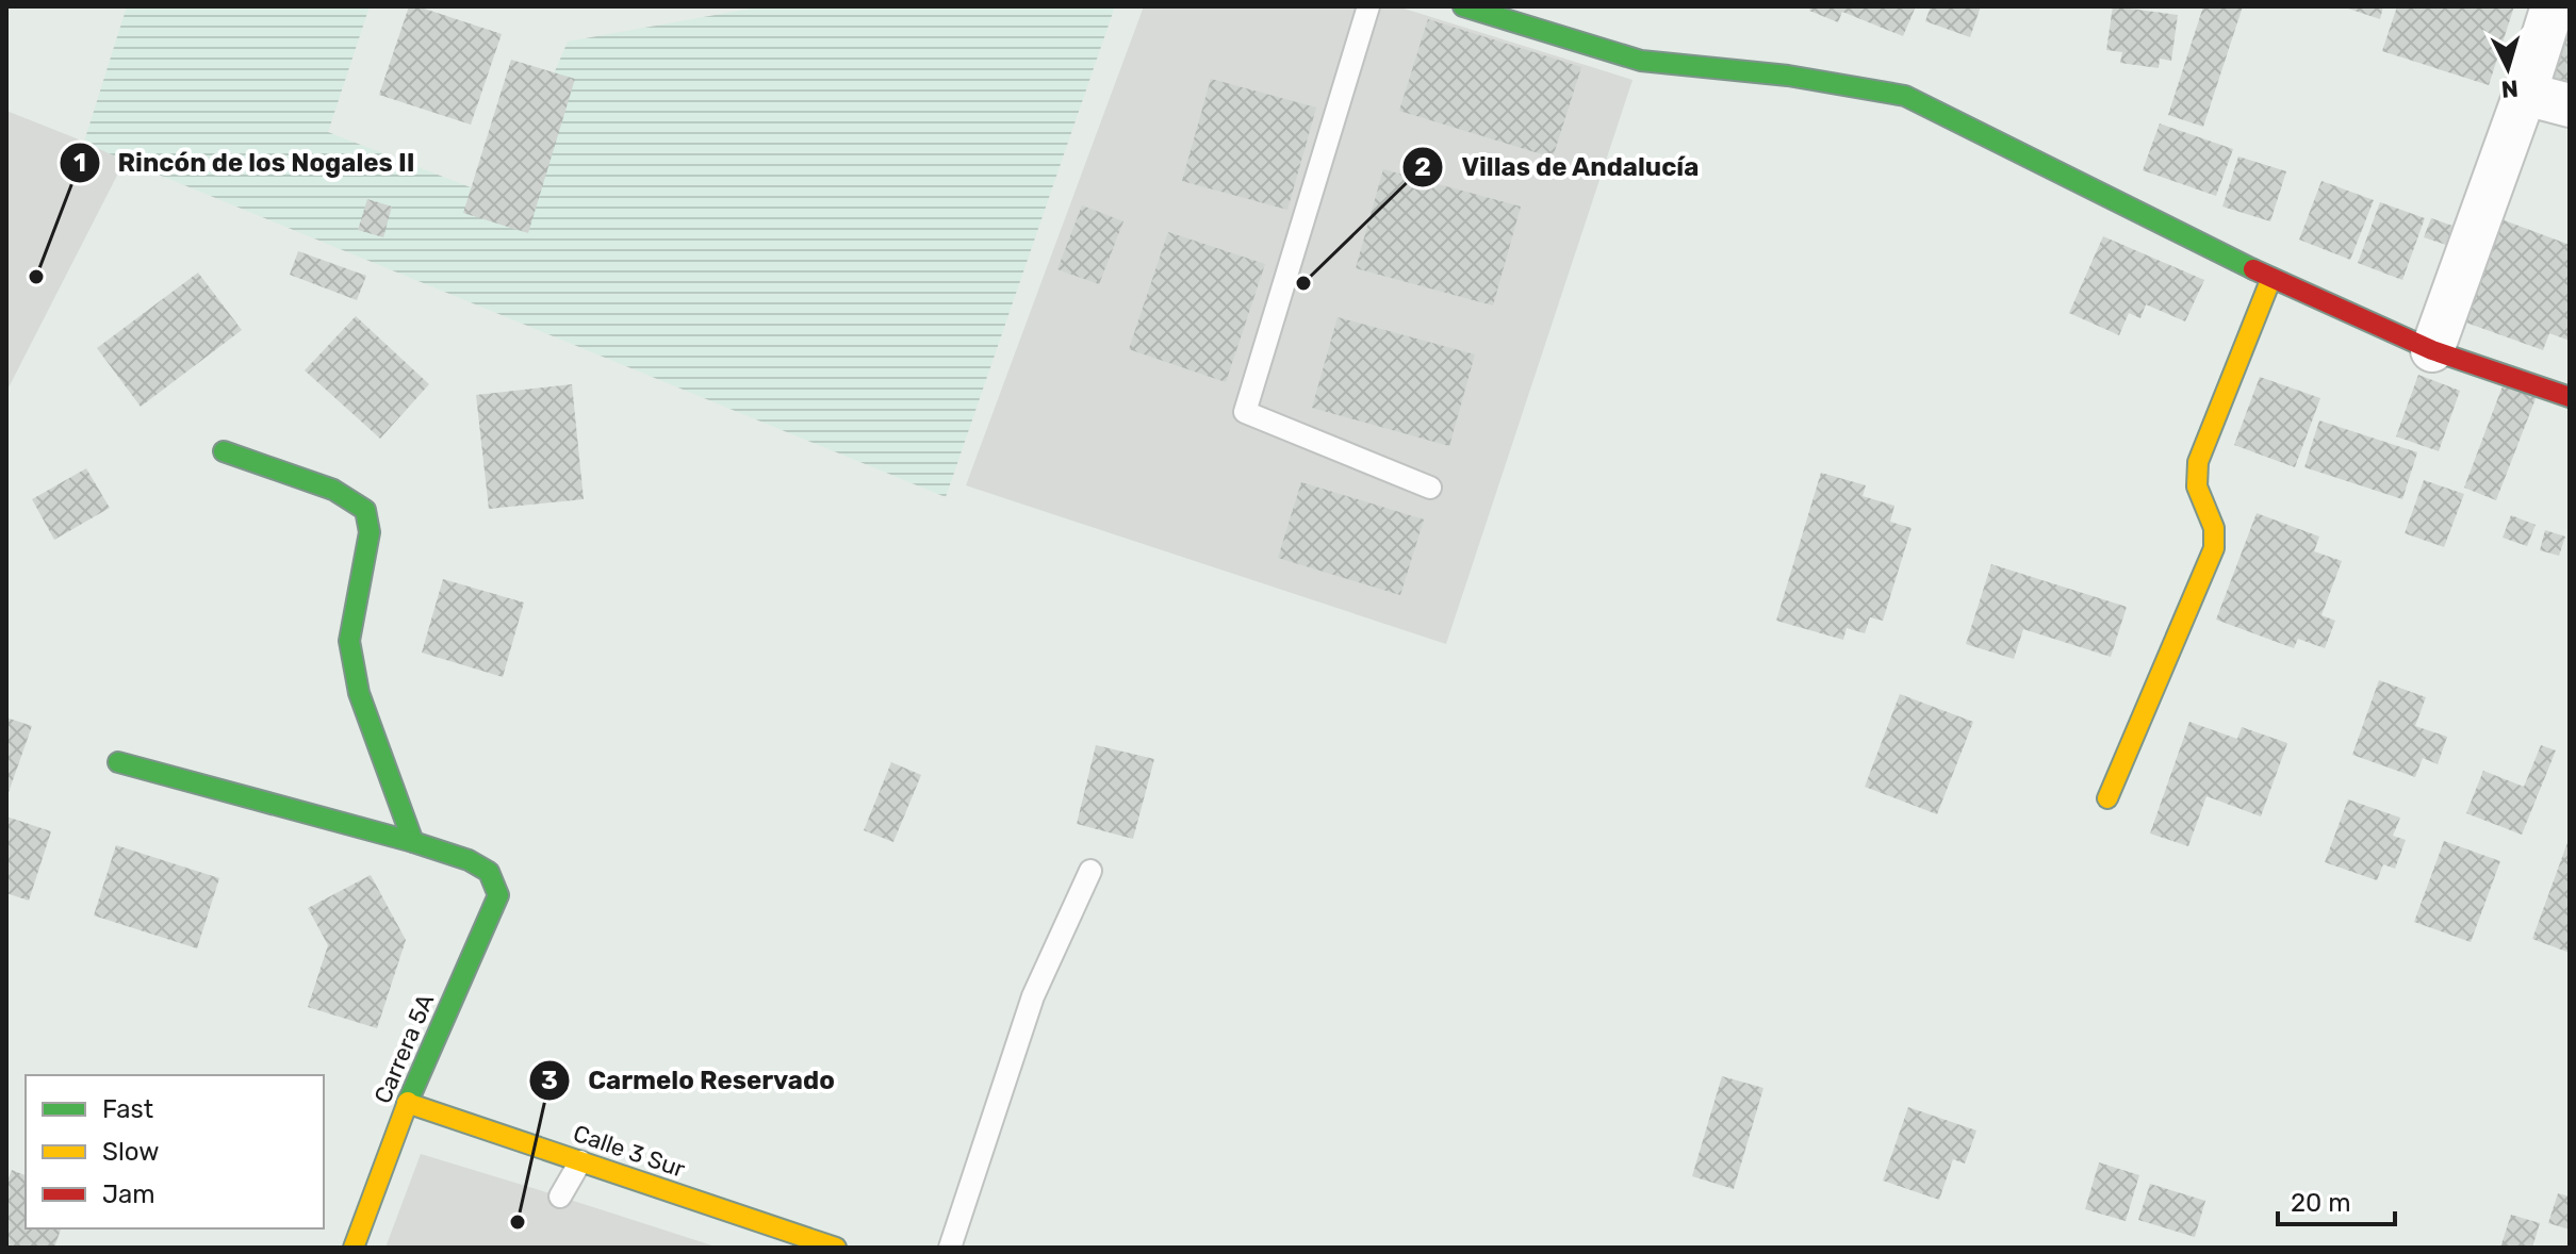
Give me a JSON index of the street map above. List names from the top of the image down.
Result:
{
  "streets": {
    "street": ["Carrera 5A", "Calle 3 Sur"]
  },
  "crossings": [
    ["Carrera 5A", "Calle 3 Sur"]
  ],
  "places": ["Rincón de los Nogales II", "Villas de Andalucía", "Carmelo Reservado"],
  "legend": ["Fast", "Slow", "Jam"],
  "scale_bar": "20 m",
  "north": "bottom"
}
